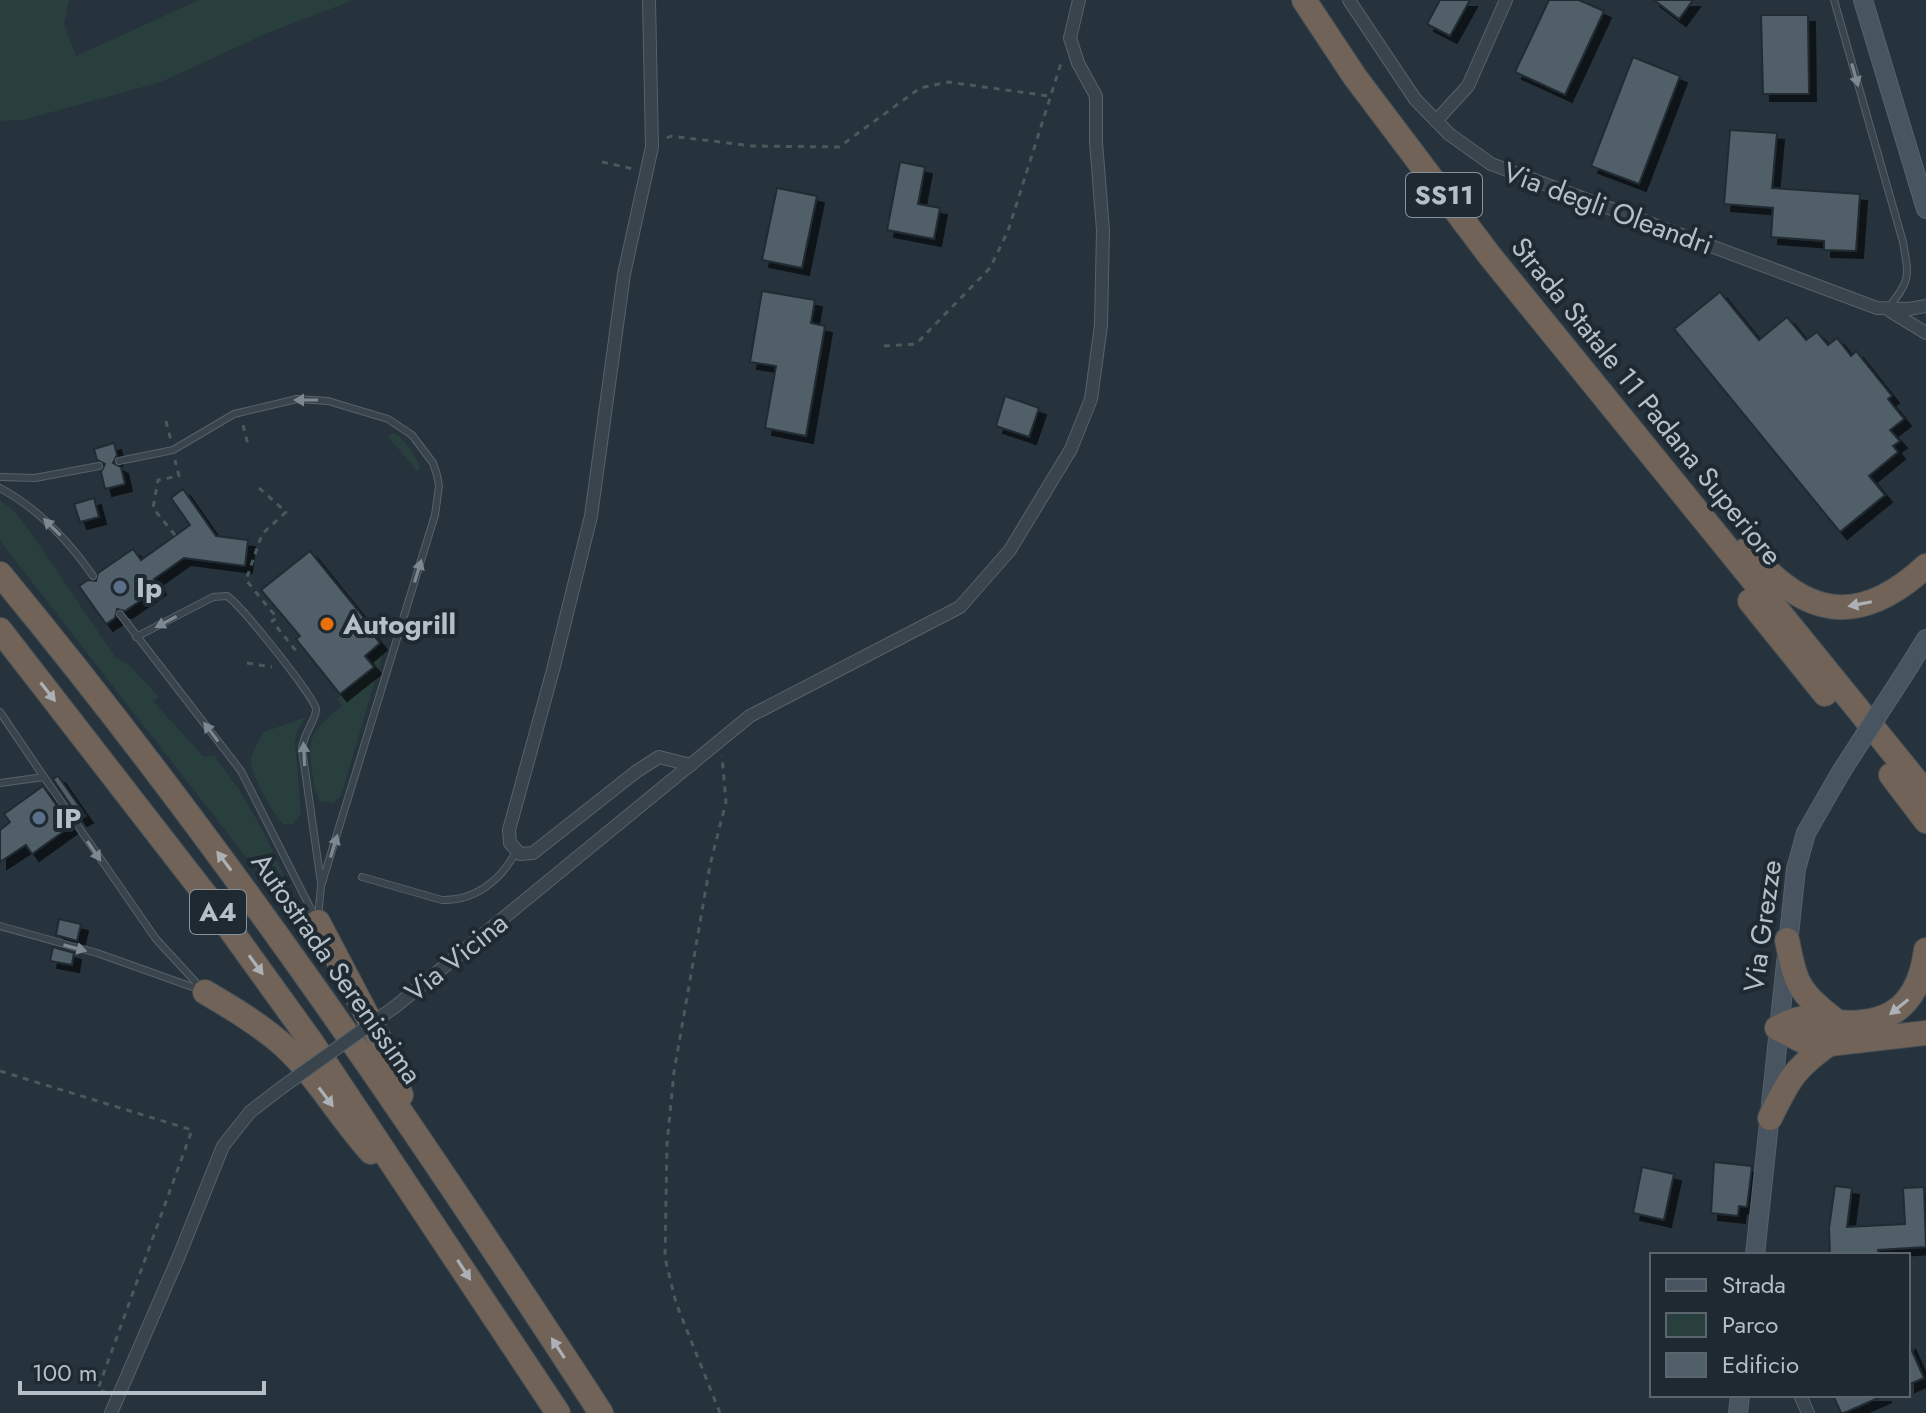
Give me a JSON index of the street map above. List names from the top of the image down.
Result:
{
  "streets": {
    "highway": [
      "SS11",
      "Strada Statale 11 Padana Superiore",
      "A4",
      "Autostrada Serenissima"
    ],
    "street": ["Via degli Oleandri", "Via Grezze", "Via Vicina"]
  },
  "places": ["Ip", "Autogrill", "IP"],
  "legend": ["Strada", "Parco", "Edificio"],
  "scale_bar": "100 m"
}
